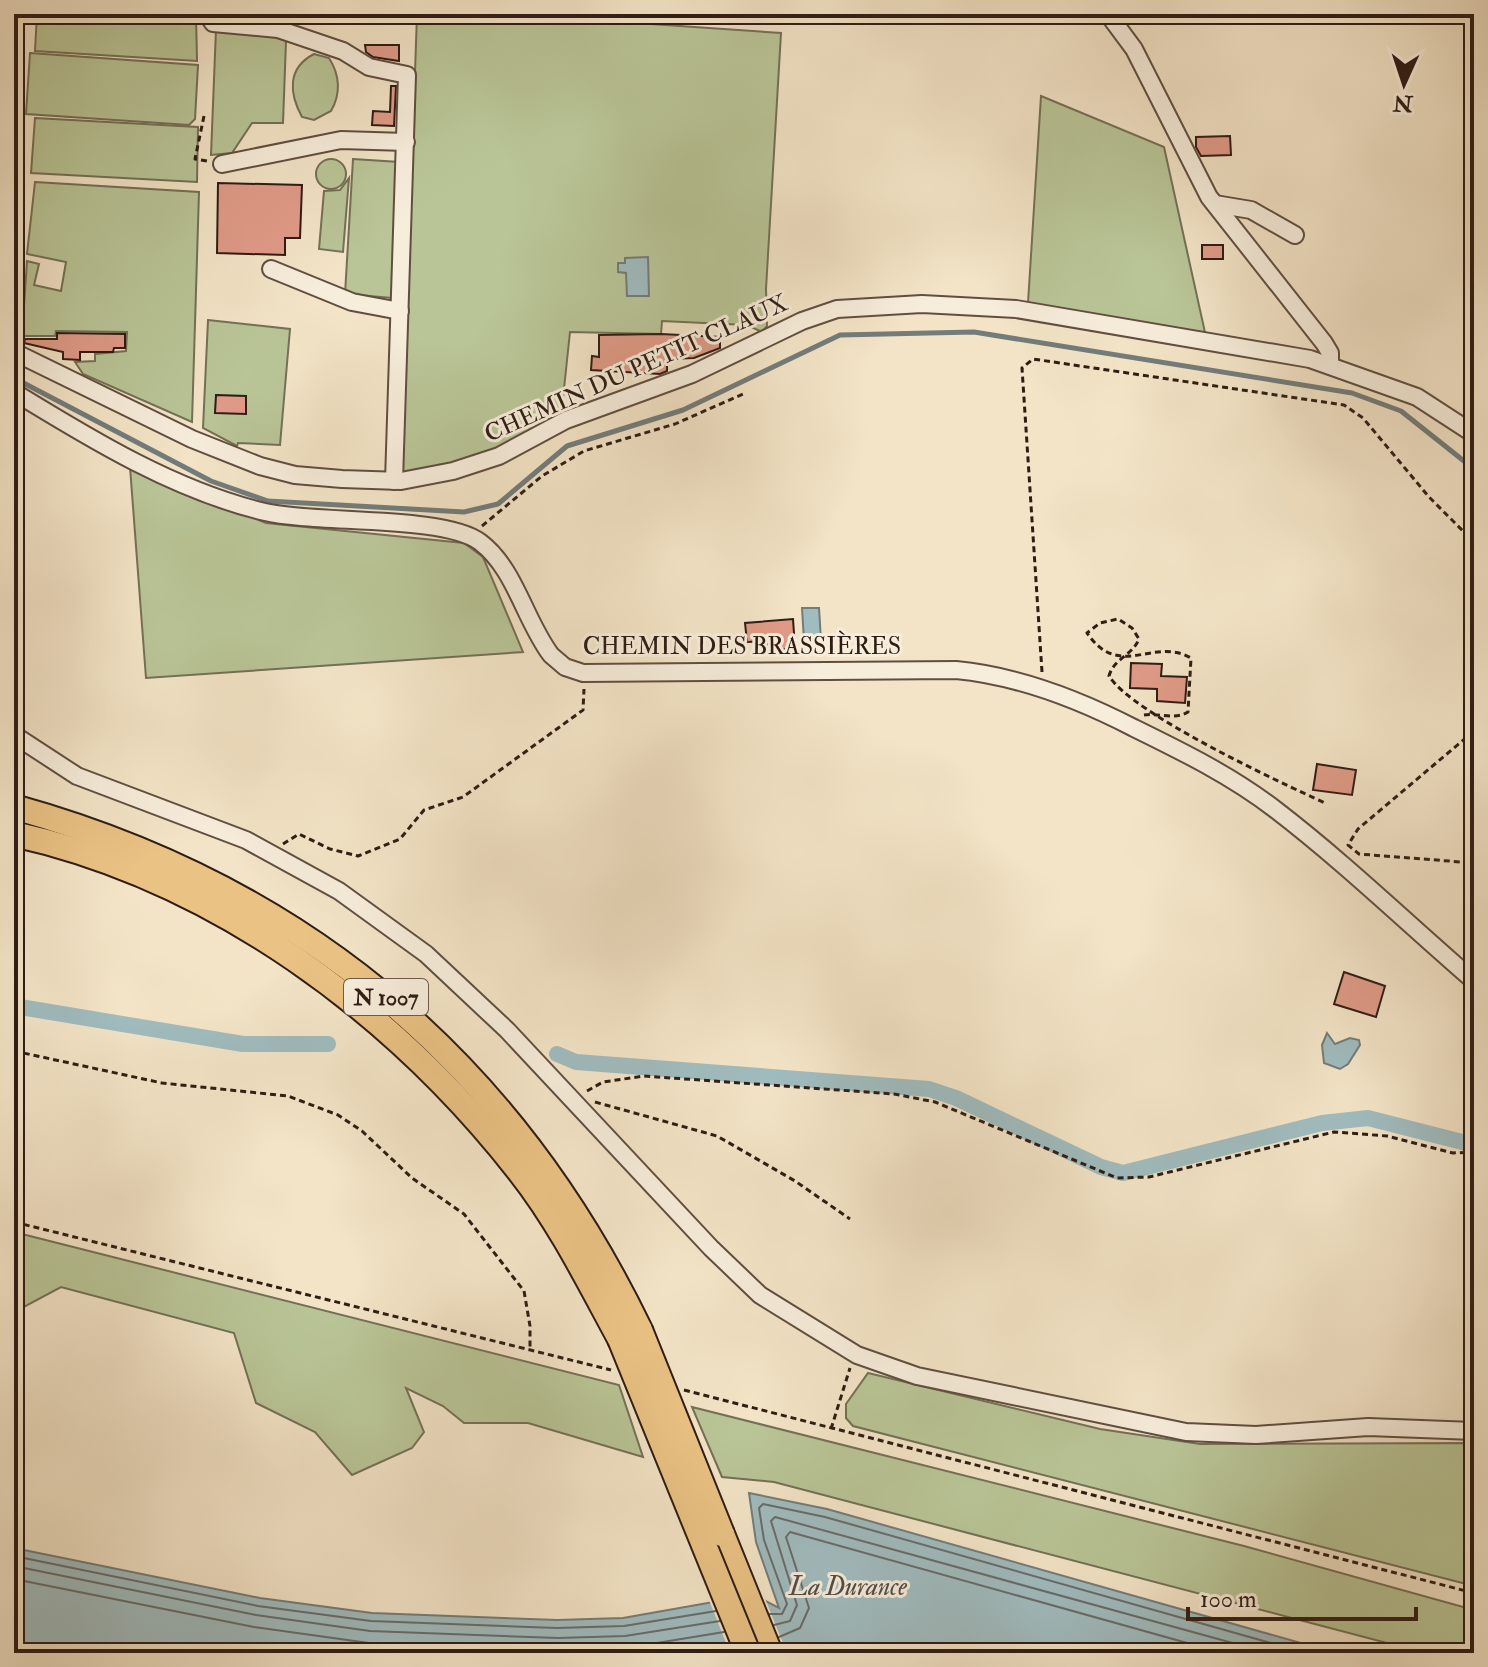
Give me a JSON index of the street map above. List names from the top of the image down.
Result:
{
  "streets": {
    "highway": ["N 1007"],
    "street": ["CHEMIN DU PETIT CLAUX", "CHEMIN DES BRASSIÈRES"]
  },
  "water": ["La Durance"],
  "scale_bar": "100 m",
  "north": "bottom"
}
